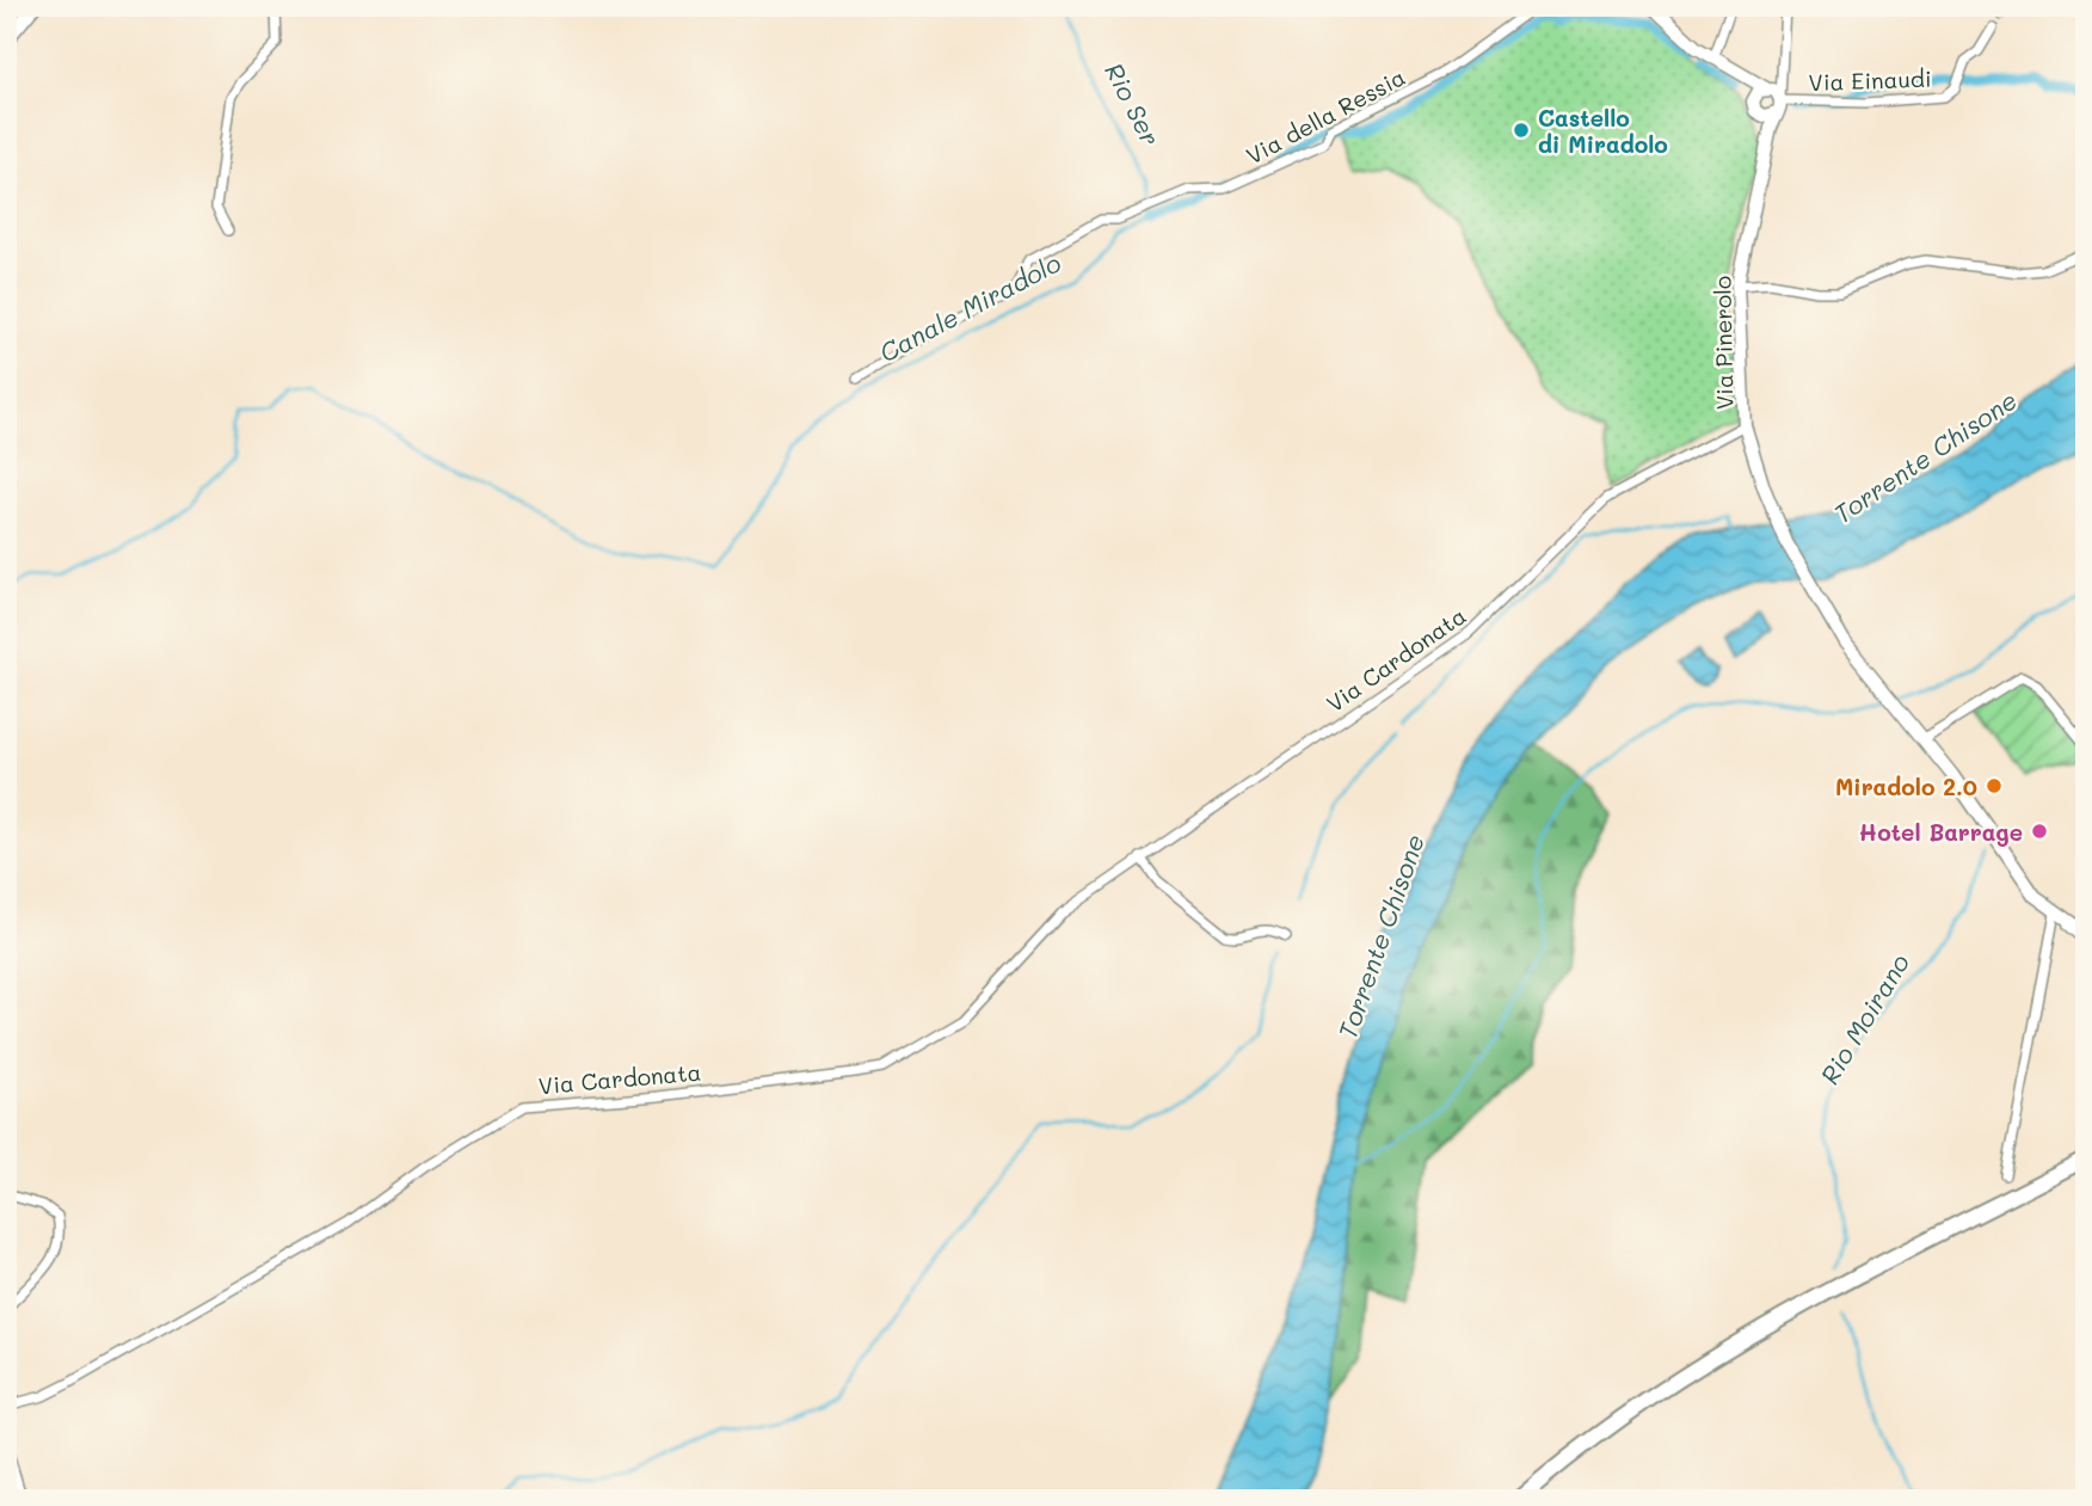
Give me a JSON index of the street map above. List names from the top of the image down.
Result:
{
  "streets": {
    "street": [
      "Via Einaudi",
      "Via della Ressia",
      "Via Pinerolo",
      "Via Cardonata"
    ]
  },
  "crossings": [
    ["Via Einaudi", "Via Pinerolo"],
    ["Via Pinerolo", "Via Cardonata"]
  ],
  "water": [
    "Rio Ser",
    "Canale Miradolo",
    "Torrente Chisone",
    "Rio Moirano"
  ],
  "places": ["Castello di Miradolo", "Miradolo 2.0", "Hotel Barrage"]
}
